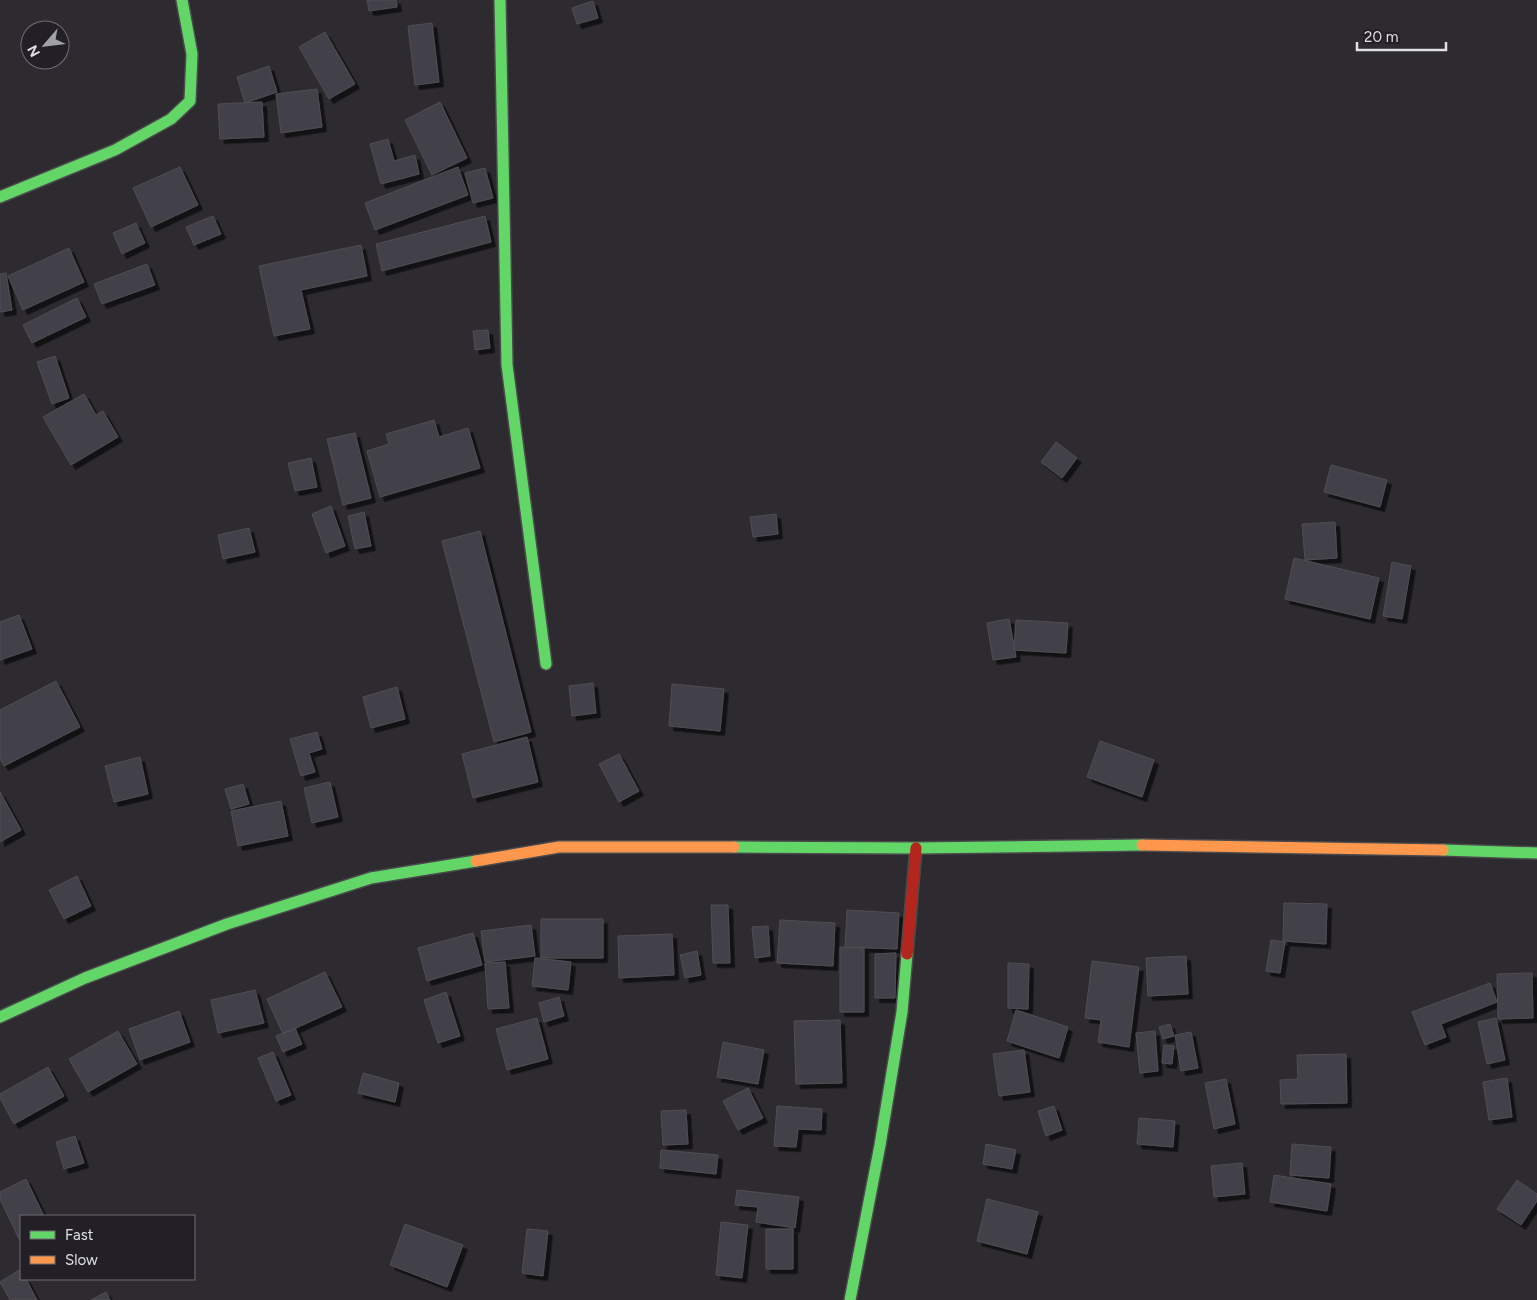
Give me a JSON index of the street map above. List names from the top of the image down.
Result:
{
  "legend": ["Fast", "Slow"],
  "scale_bar": "20 m",
  "north": "bottom left"
}
